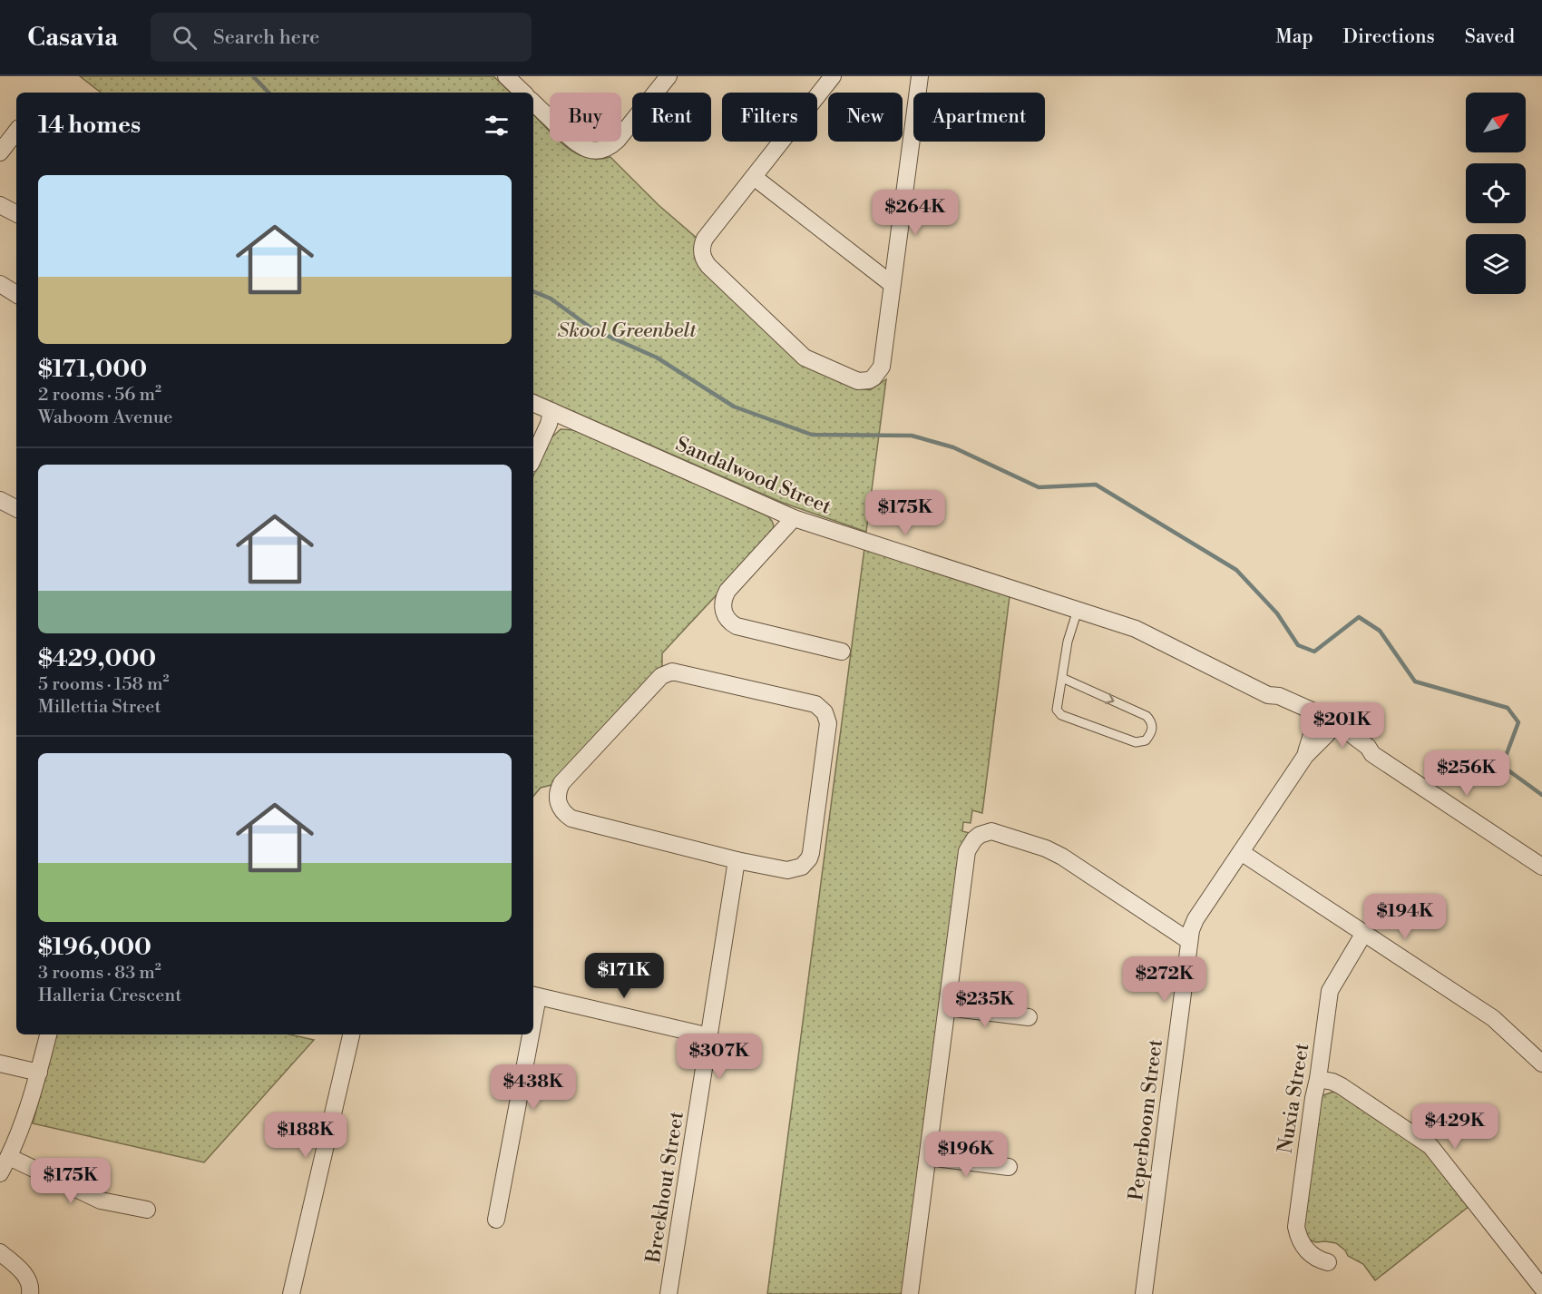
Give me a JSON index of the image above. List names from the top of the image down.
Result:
{
  "streets": {
    "street": [
      "Sandalwood Street",
      "Nuxia Street",
      "Peperboom Street",
      "Breekhout Street"
    ]
  },
  "crossings": [
    ["Sandalwood Street", "Peperboom Street"]
  ],
  "parks": ["Skool Greenbelt"],
  "north": "top right",
  "page": {
    "header": "Casavia",
    "search": "Search here",
    "nav": ["Map", "Directions", "Saved"],
    "chip": [
      "Buy",
      "Rent",
      "Filters",
      "New",
      "Apartment"
    ],
    "heading": "14 homes",
    "list": [
      {
        "name": "$171,000",
        "note": "2 rooms · 56 m² · Waboom Avenue"
      },
      {
        "name": "$429,000",
        "note": "5 rooms · 158 m² · Millettia Street"
      },
      {
        "name": "$196,000",
        "note": "3 rooms · 83 m² · Halleria Crescent"
      }
    ],
    "price": [
      "$264K",
      "$175K",
      "$201K",
      "$256K",
      "$194K",
      "$171K",
      "$272K",
      "$235K",
      "$307K",
      "$438K",
      "$429K",
      "$188K",
      "$196K",
      "$175K"
    ]
  }
}
